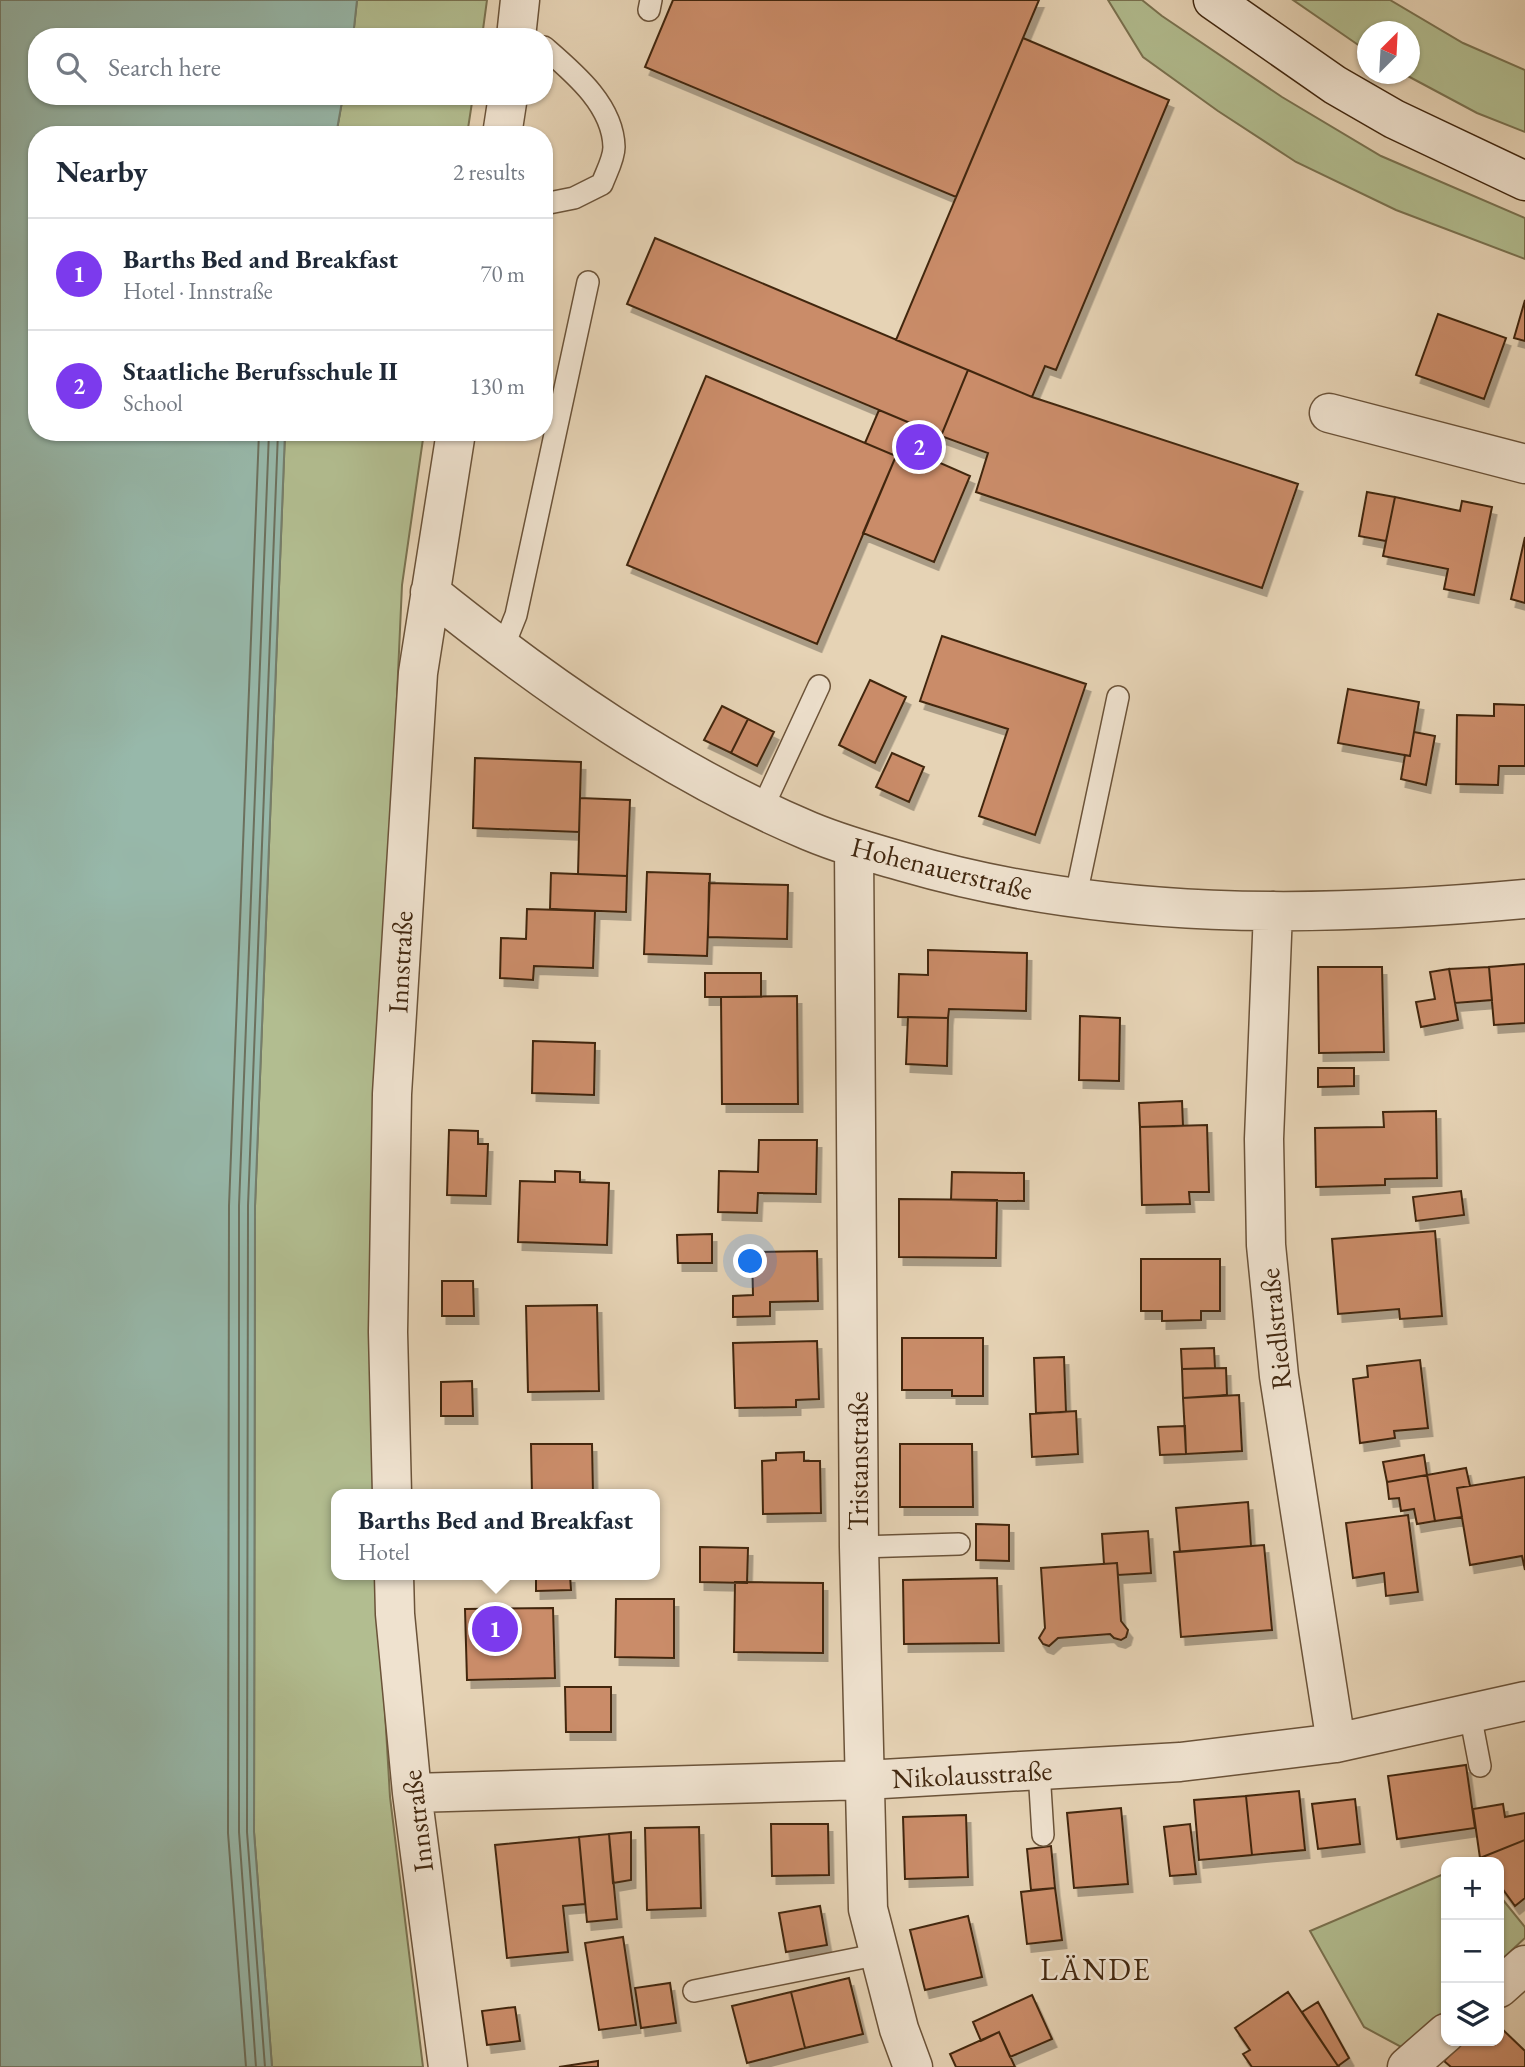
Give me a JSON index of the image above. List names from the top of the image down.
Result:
{
  "streets": {
    "street": [
      "Hohenauerstraße",
      "Innstraße",
      "Riedlstraße",
      "Tristanstraße",
      "Nikolausstraße"
    ]
  },
  "crossings": [
    ["Hohenauerstraße", "Innstraße"],
    ["Hohenauerstraße", "Riedlstraße"],
    ["Hohenauerstraße", "Tristanstraße"],
    ["Innstraße", "Nikolausstraße"],
    ["Riedlstraße", "Nikolausstraße"],
    ["Tristanstraße", "Nikolausstraße"]
  ],
  "districts": ["LÄNDE"],
  "north": "top right",
  "page": {
    "search": "Search here",
    "heading": ["Nearby", "2 results"],
    "list": [
      {
        "mark": "1",
        "name": "Barths Bed and Breakfast",
        "note": "Hotel · Innstraße",
        "value": "70 m"
      },
      {
        "mark": "2",
        "name": "Staatliche Berufsschule II",
        "note": "School",
        "value": "130 m"
      }
    ],
    "pins": ["2", "1"],
    "popup": ["Barths Bed and Breakfast", "Hotel"],
    "map_buttons": ["+", "−"]
  }
}
